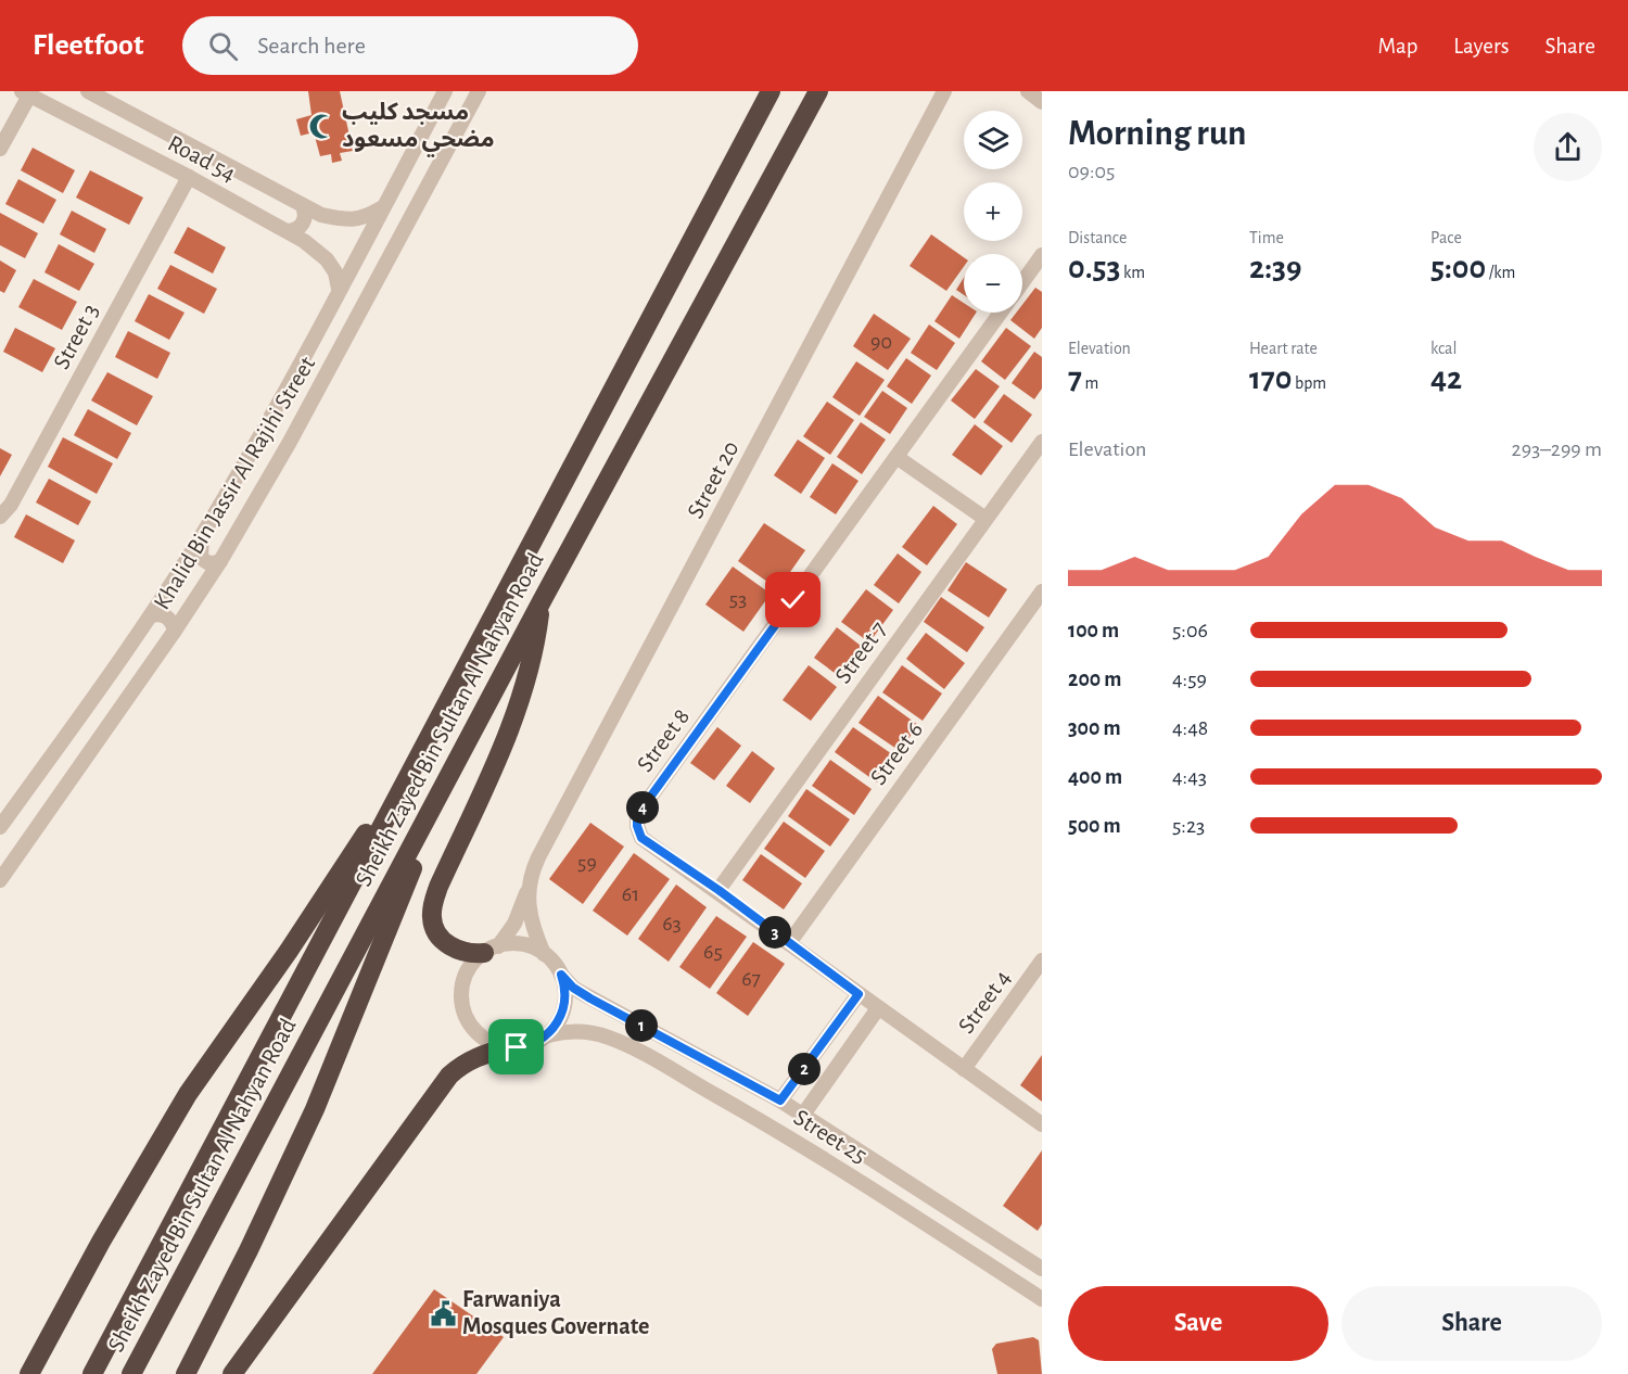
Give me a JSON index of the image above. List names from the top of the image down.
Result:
{
  "streets": {
    "highway": ["Sheikh Zayed Bin Sultan Al Nahyan Road"],
    "street": [
      "Road 54",
      "Street 3",
      "Street 20",
      "Khalid Bin Jassir Al Rajihi Street",
      "Street 7",
      "Street 8",
      "Street 6",
      "Street 4",
      "Street 25"
    ]
  },
  "crossings": [
    ["Road 54", "Street 3"],
    ["Road 54", "Khalid Bin Jassir Al Rajihi Street"],
    ["Street 20", "Street 25"],
    ["Street 7", "Street 8"],
    ["Street 8", "Street 6"],
    ["Street 8", "Street 4"]
  ],
  "places": {
    "mosque": ["مسجد كليب مضحي مسعود"],
    "public building": ["Farwaniya Mosques Governate"]
  },
  "house_numbers": [
    "90",
    "53",
    "59",
    "61",
    "63",
    "65",
    "67"
  ],
  "page": {
    "header": "Fleetfoot",
    "search": "Search here",
    "nav": ["Map", "Layers", "Share"],
    "heading": ["Morning run", "09:05"],
    "map_buttons": ["+", "−"],
    "stats": [
      ["Distance", "0.53 km"],
      ["Time", "2:39"],
      ["Pace", "5:00 /km"],
      ["Elevation", "7 m"],
      ["Heart rate", "170 bpm"],
      ["kcal", "42"]
    ],
    "chart": ["Elevation", "293–299 m"],
    "list": [
      {
        "name": "100 m",
        "note": "5:06"
      },
      {
        "name": "200 m",
        "note": "4:59"
      },
      {
        "name": "300 m",
        "note": "4:48"
      },
      {
        "name": "400 m",
        "note": "4:43"
      },
      {
        "name": "500 m",
        "note": "5:23"
      }
    ],
    "pins": [
      "4",
      "3",
      "1",
      "2"
    ],
    "buttons": ["Save", "Share"]
  }
}
